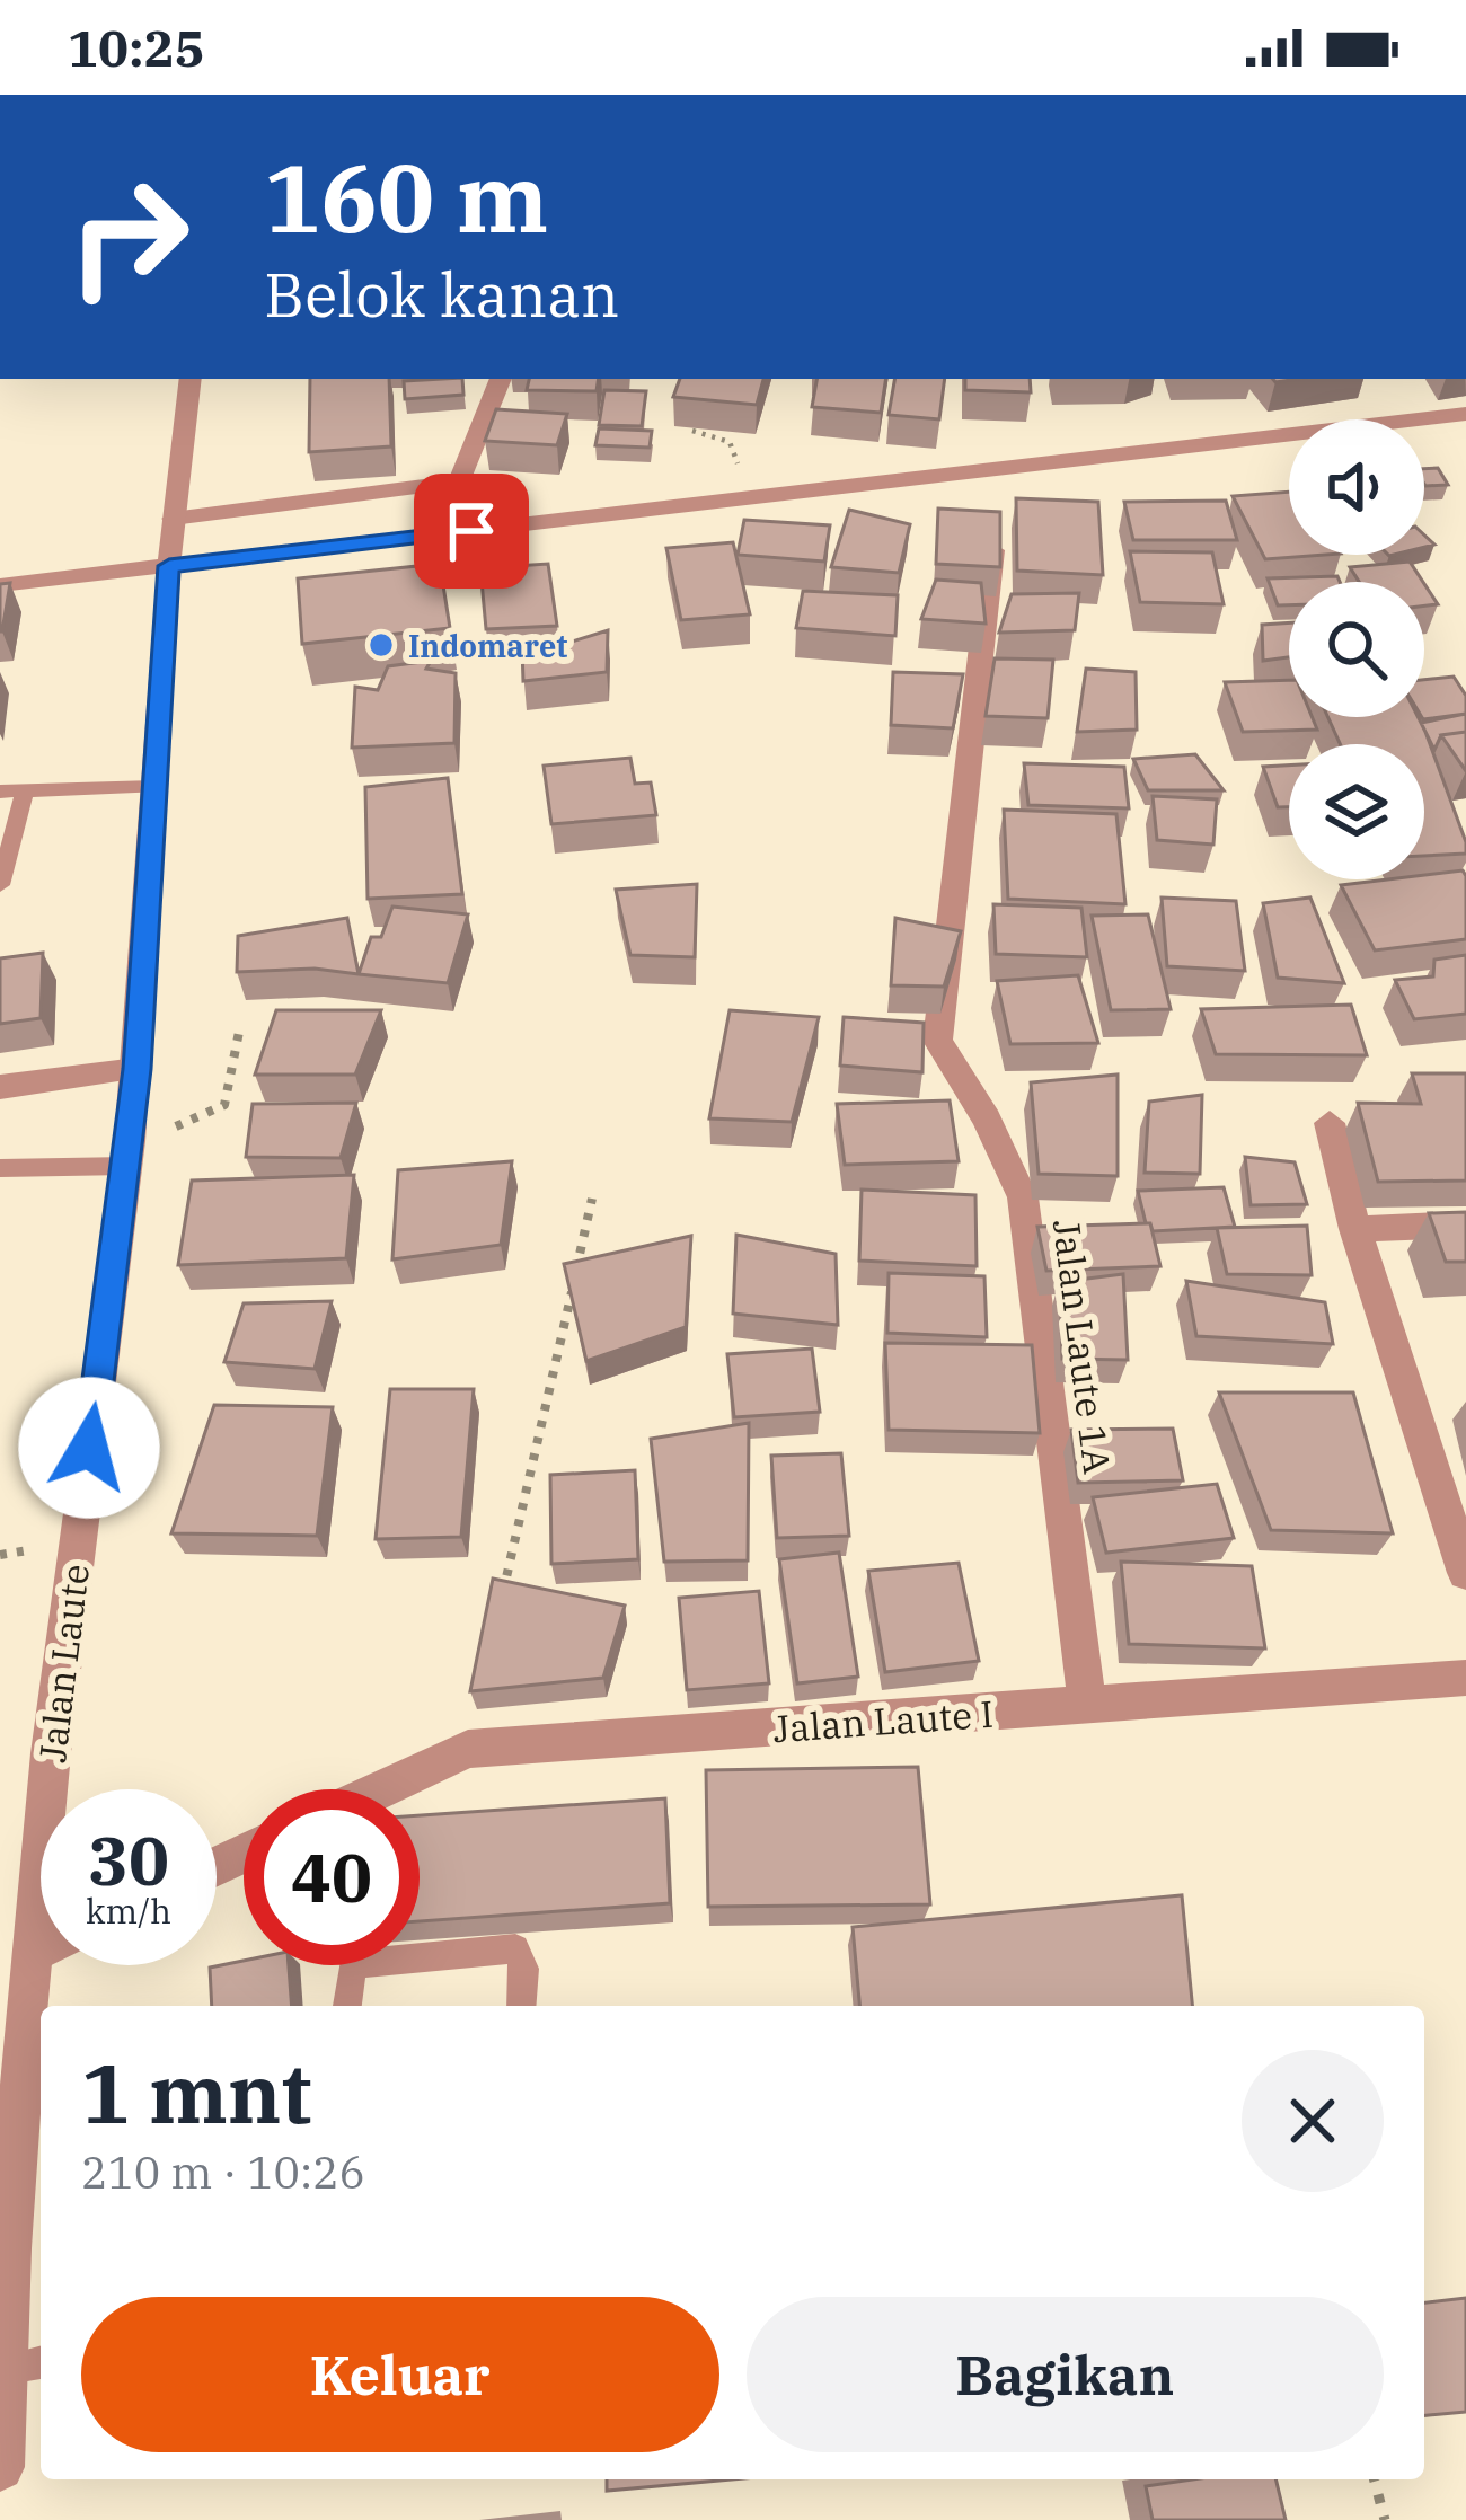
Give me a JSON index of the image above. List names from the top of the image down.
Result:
{
  "streets": {
    "street": ["Jalan Laute 1A", "Jalan Laute", "Jalan Laute I"]
  },
  "crossings": [
    ["Jalan Laute 1A", "Jalan Laute I"]
  ],
  "places": ["Indomaret"],
  "page": {
    "status": "10:25",
    "turn": ["160 m", "Belok kanan"],
    "speed": "30 km/h",
    "limit": "40",
    "heading": ["1 mnt", "210 m · 10:26"],
    "buttons": ["Keluar", "Bagikan"]
  }
}
